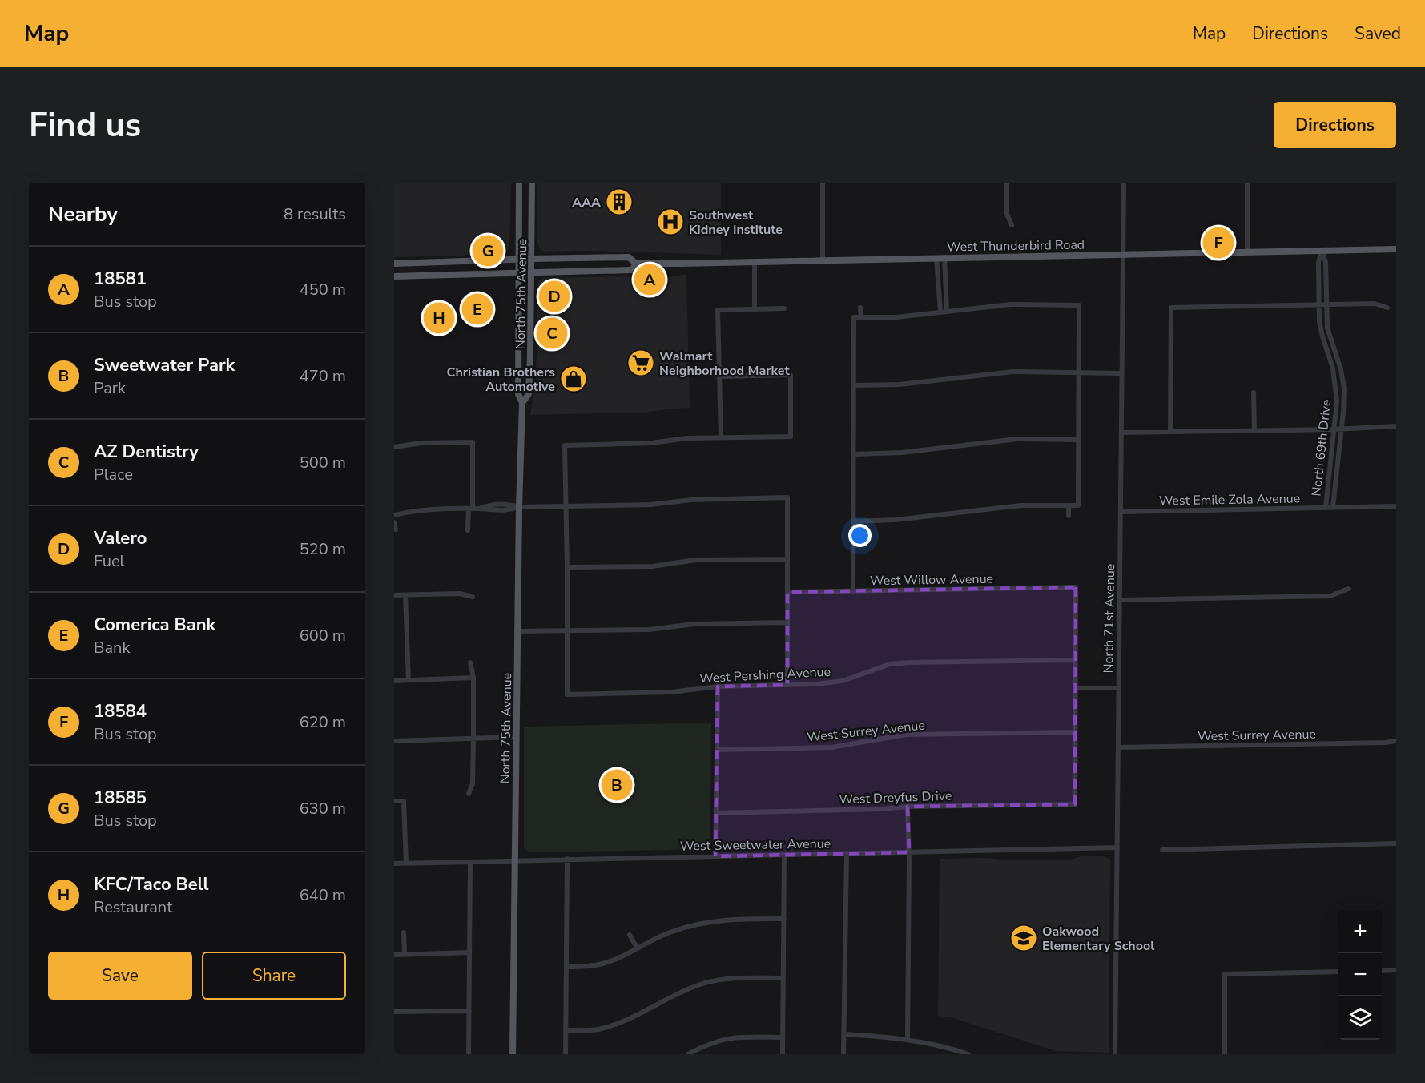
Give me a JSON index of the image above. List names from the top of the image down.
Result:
{
  "streets": {
    "main road": ["West Thunderbird Road", "North 75th Avenue"],
    "street": [
      "North 69th Drive",
      "West Emile Zola Avenue",
      "West Willow Avenue",
      "North 71st Avenue",
      "West Pershing Avenue",
      "West Surrey Avenue",
      "West Dreyfus Drive",
      "West Sweetwater Avenue"
    ]
  },
  "crossings": [
    ["West Thunderbird Road", "North 75th Avenue"],
    ["West Thunderbird Road", "North 69th Drive"],
    ["West Thunderbird Road", "North 71st Avenue"],
    ["North 75th Avenue", "West Sweetwater Avenue"],
    ["North 69th Drive", "West Emile Zola Avenue"],
    ["West Emile Zola Avenue", "North 71st Avenue"],
    ["West Willow Avenue", "West Pershing Avenue"],
    ["North 71st Avenue", "West Surrey Avenue"],
    ["North 71st Avenue", "West Sweetwater Avenue"],
    ["West Surrey Avenue", "West Dreyfus Drive"]
  ],
  "places": {
    "building": ["AAA"],
    "hospital": ["Southwest Kidney Institute"],
    "supermarket": ["Walmart Neighborhood Market"],
    "shop": ["Christian Brothers Automotive"],
    "school or university": ["Oakwood Elementary School"]
  },
  "page": {
    "header": "Map",
    "nav": ["Map", "Directions", "Saved"],
    "buttons": [
      "Directions",
      ["Save", "Share"]
    ],
    "title": "Find us",
    "heading": ["Nearby", "8 results"],
    "pins": [
      "F",
      "G",
      "A",
      "D",
      "E",
      "H",
      "C",
      "B"
    ],
    "list": [
      {
        "mark": "A",
        "name": "18581",
        "note": "Bus stop",
        "value": "450 m"
      },
      {
        "mark": "B",
        "name": "Sweetwater Park",
        "note": "Park",
        "value": "470 m"
      },
      {
        "mark": "C",
        "name": "AZ Dentistry",
        "note": "Place",
        "value": "500 m"
      },
      {
        "mark": "D",
        "name": "Valero",
        "note": "Fuel",
        "value": "520 m"
      },
      {
        "mark": "E",
        "name": "Comerica Bank",
        "note": "Bank",
        "value": "600 m"
      },
      {
        "mark": "F",
        "name": "18584",
        "note": "Bus stop",
        "value": "620 m"
      },
      {
        "mark": "G",
        "name": "18585",
        "note": "Bus stop",
        "value": "630 m"
      },
      {
        "mark": "H",
        "name": "KFC/Taco Bell",
        "note": "Restaurant",
        "value": "640 m"
      }
    ],
    "map_buttons": ["+", "−"]
  }
}
